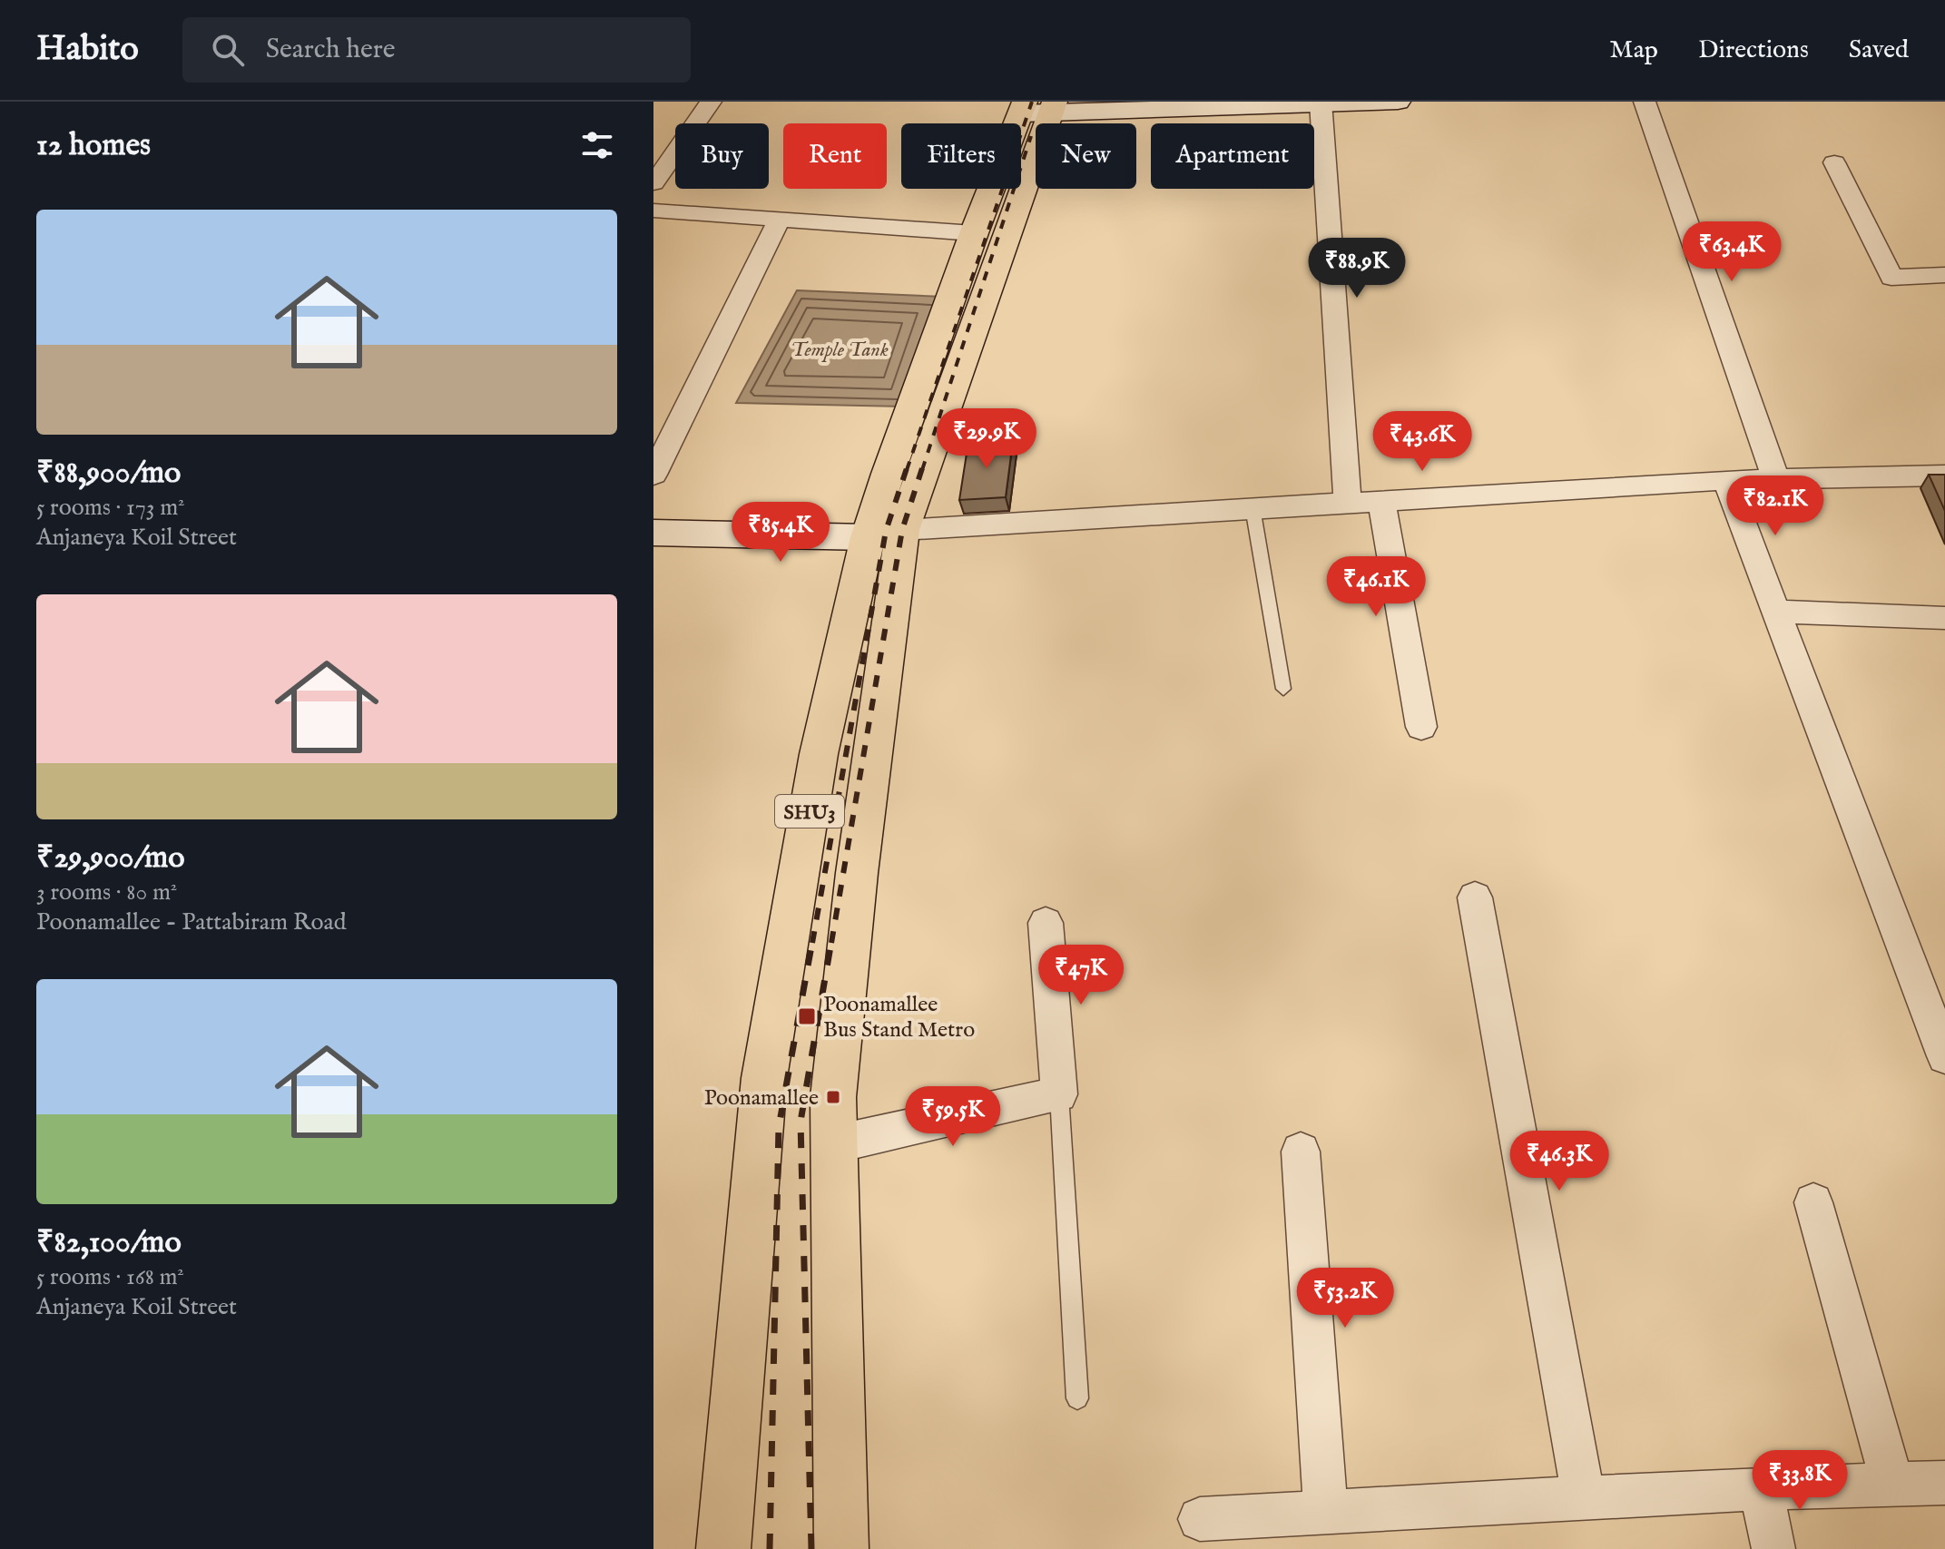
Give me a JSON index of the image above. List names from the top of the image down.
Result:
{
  "streets": {
    "main road": ["SHU3"]
  },
  "water": ["Temple Tank"],
  "places": {
    "transit": ["Poonamallee Bus Stand Metro", "Poonamallee"]
  },
  "page": {
    "header": "Habito",
    "search": "Search here",
    "nav": ["Map", "Directions", "Saved"],
    "heading": "12 homes",
    "chip": [
      "Buy",
      "Rent",
      "Filters",
      "New",
      "Apartment"
    ],
    "list": [
      {
        "name": "₹88,900/mo",
        "note": "5 rooms · 173 m² · Anjaneya Koil Street"
      },
      {
        "name": "₹29,900/mo",
        "note": "3 rooms · 80 m² · Poonamallee - Pattabiram Road"
      },
      {
        "name": "₹82,100/mo",
        "note": "5 rooms · 168 m² · Anjaneya Koil Street"
      }
    ],
    "price": [
      "₹63.4K",
      "₹88.9K",
      "₹29.9K",
      "₹43.6K",
      "₹82.1K",
      "₹85.4K",
      "₹46.1K",
      "₹47K",
      "₹59.5K",
      "₹46.3K",
      "₹53.2K",
      "₹33.8K"
    ]
  }
}
